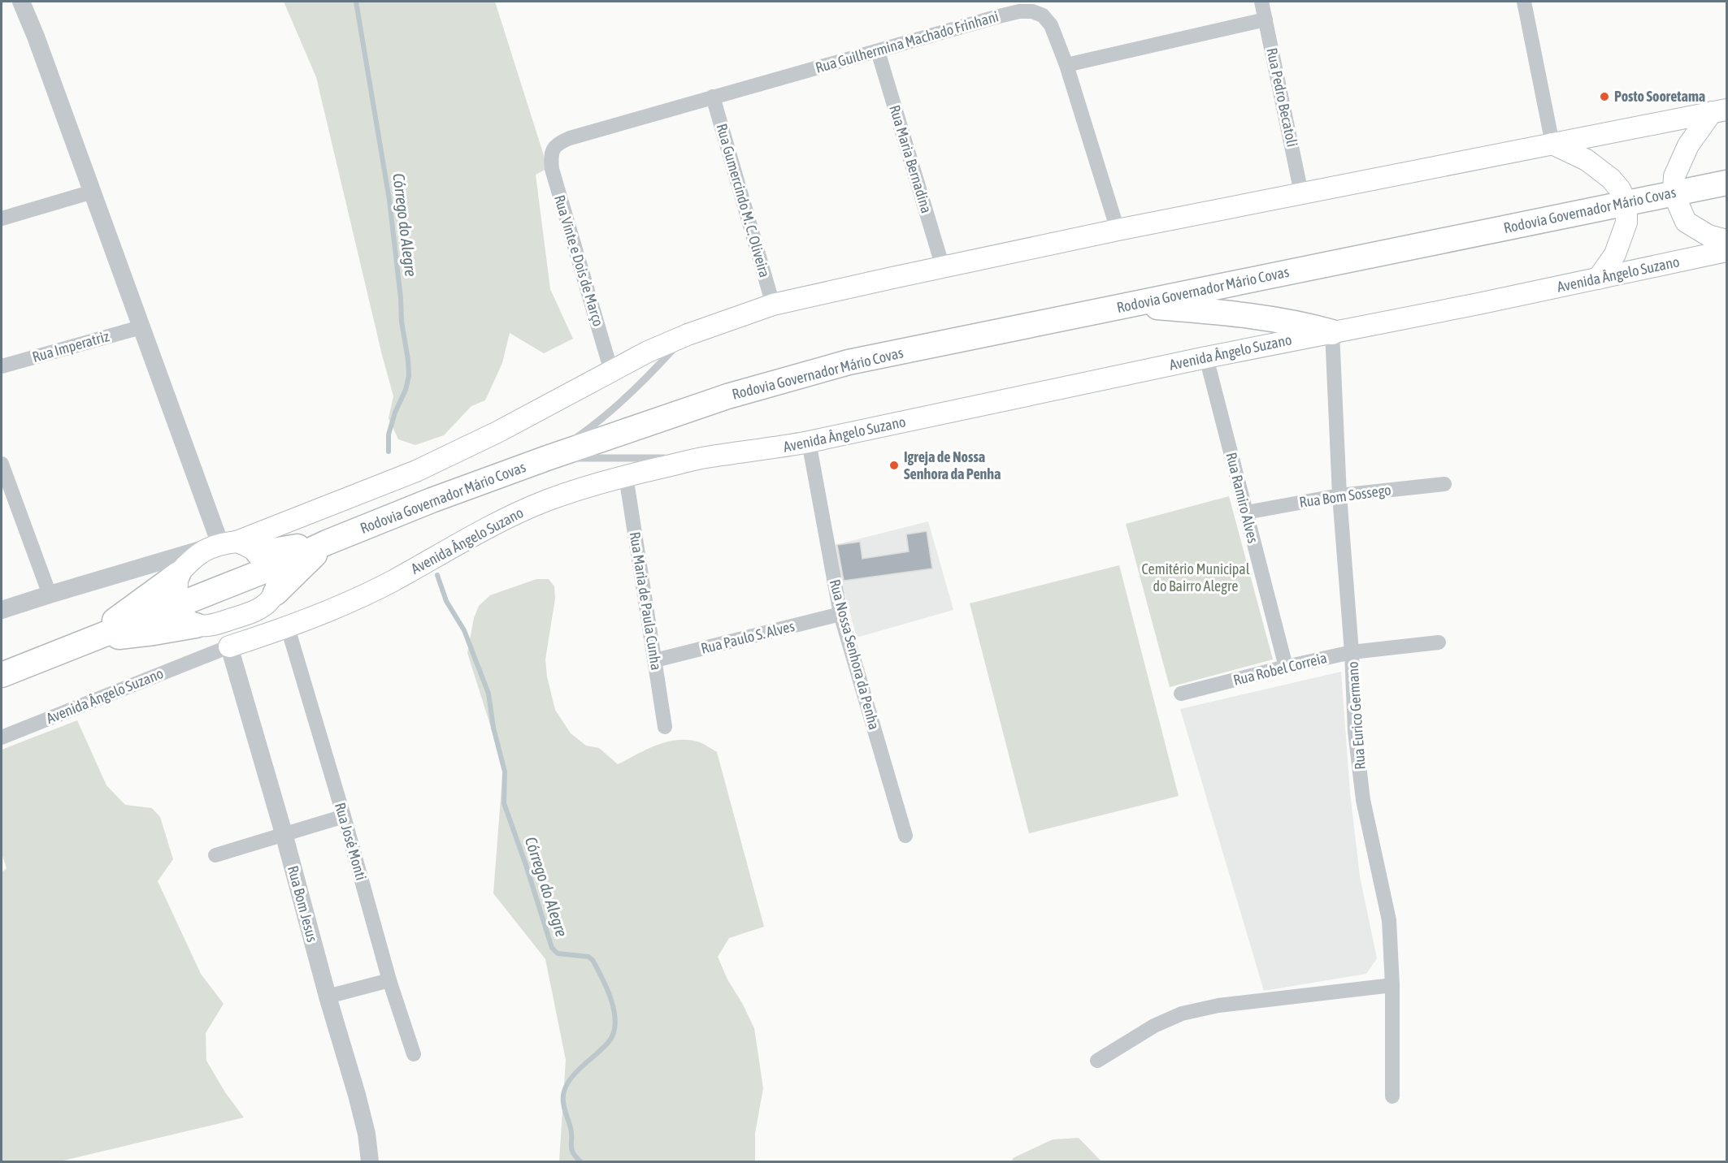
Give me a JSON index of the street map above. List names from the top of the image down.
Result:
{
  "streets": {
    "highway": ["Rodovia Governador Mário Covas"],
    "main road": ["Avenida Ângelo Suzano"],
    "street": [
      "Rua Guilhermina Machado Frinhani",
      "Rua Pedro Becatoli",
      "Rua Maria Bernadina",
      "Rua Gumercindo M. C. Oliveira",
      "Rua Vinte e Dois de Março",
      "Rua Imperatriz",
      "Rua Bom Sossego",
      "Rua Ramiro Alves",
      "Rua Maria de Paula Cunha",
      "Rua Paulo S. Alves",
      "Rua Nossa Senhora da Penha",
      "Rua Robel Correia",
      "Rua Eurico Germano",
      "Rua José Monti",
      "Rua Bom Jesus"
    ]
  },
  "crossings": [
    ["Rua Guilhermina Machado Frinhani", "Rua Maria Bernadina"],
    ["Rua Guilhermina Machado Frinhani", "Rua Gumercindo M. C. Oliveira"],
    ["Rua Guilhermina Machado Frinhani", "Rua Vinte e Dois de Março"],
    ["Avenida Ângelo Suzano", "Rua Ramiro Alves"],
    ["Avenida Ângelo Suzano", "Rua Maria de Paula Cunha"],
    ["Avenida Ângelo Suzano", "Rua Nossa Senhora da Penha"],
    ["Avenida Ângelo Suzano", "Rua Eurico Germano"],
    ["Avenida Ângelo Suzano", "Rua José Monti"],
    ["Avenida Ângelo Suzano", "Rua Bom Jesus"],
    ["Rua Bom Sossego", "Rua Ramiro Alves"],
    ["Rua Bom Sossego", "Rua Eurico Germano"],
    ["Rua Ramiro Alves", "Rua Robel Correia"],
    ["Rua Maria de Paula Cunha", "Rua Paulo S. Alves"],
    ["Rua Paulo S. Alves", "Rua Nossa Senhora da Penha"],
    ["Rua Robel Correia", "Rua Eurico Germano"]
  ],
  "water": ["Córrego do Alegre"],
  "parks": ["Cemitério Municipal do Bairro Alegre"],
  "places": ["Posto Sooretama", "Igreja de Nossa Senhora da Penha"]
}
